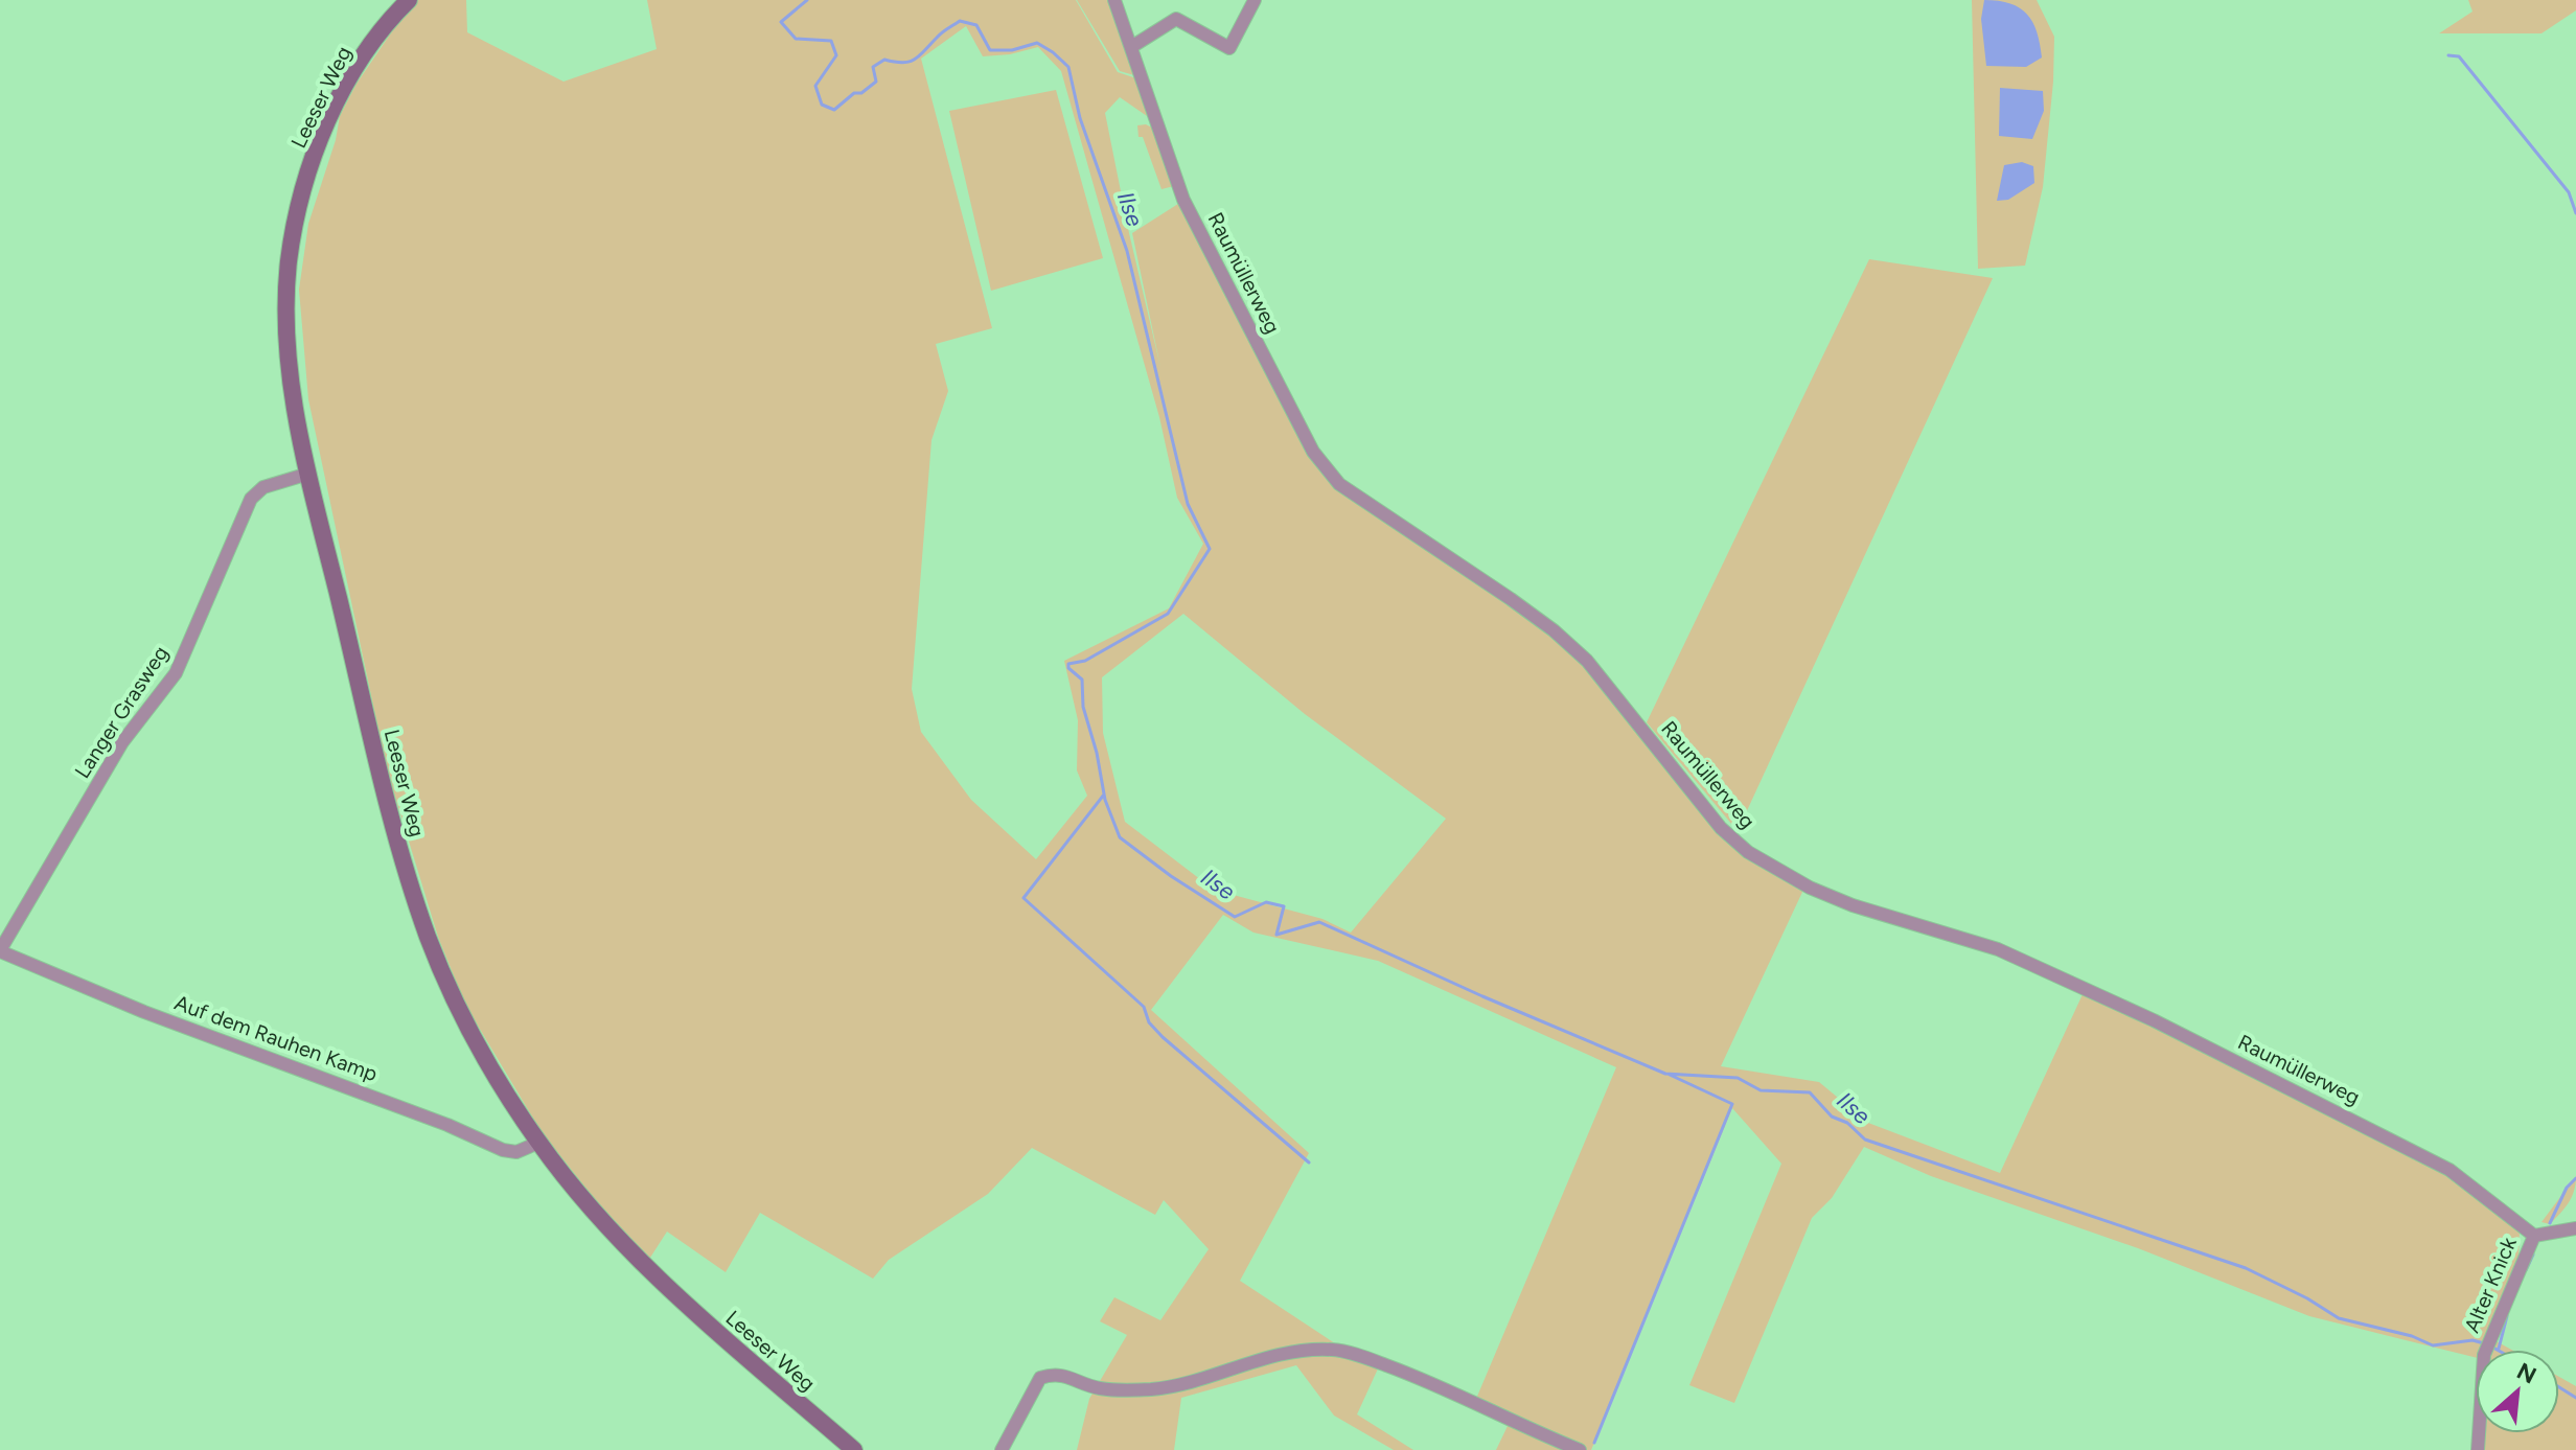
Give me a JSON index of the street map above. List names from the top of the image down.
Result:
{
  "streets": {
    "street": [
      "Leeser Weg",
      "Raumüllerweg",
      "Langer Grasweg",
      "Auf dem Rauhen Kamp",
      "Alter Knick"
    ]
  },
  "crossings": [
    ["Leeser Weg", "Langer Grasweg"],
    ["Leeser Weg", "Auf dem Rauhen Kamp"],
    ["Raumüllerweg", "Alter Knick"],
    ["Langer Grasweg", "Auf dem Rauhen Kamp"]
  ],
  "water": ["Ilse"],
  "north": "top right"
}
